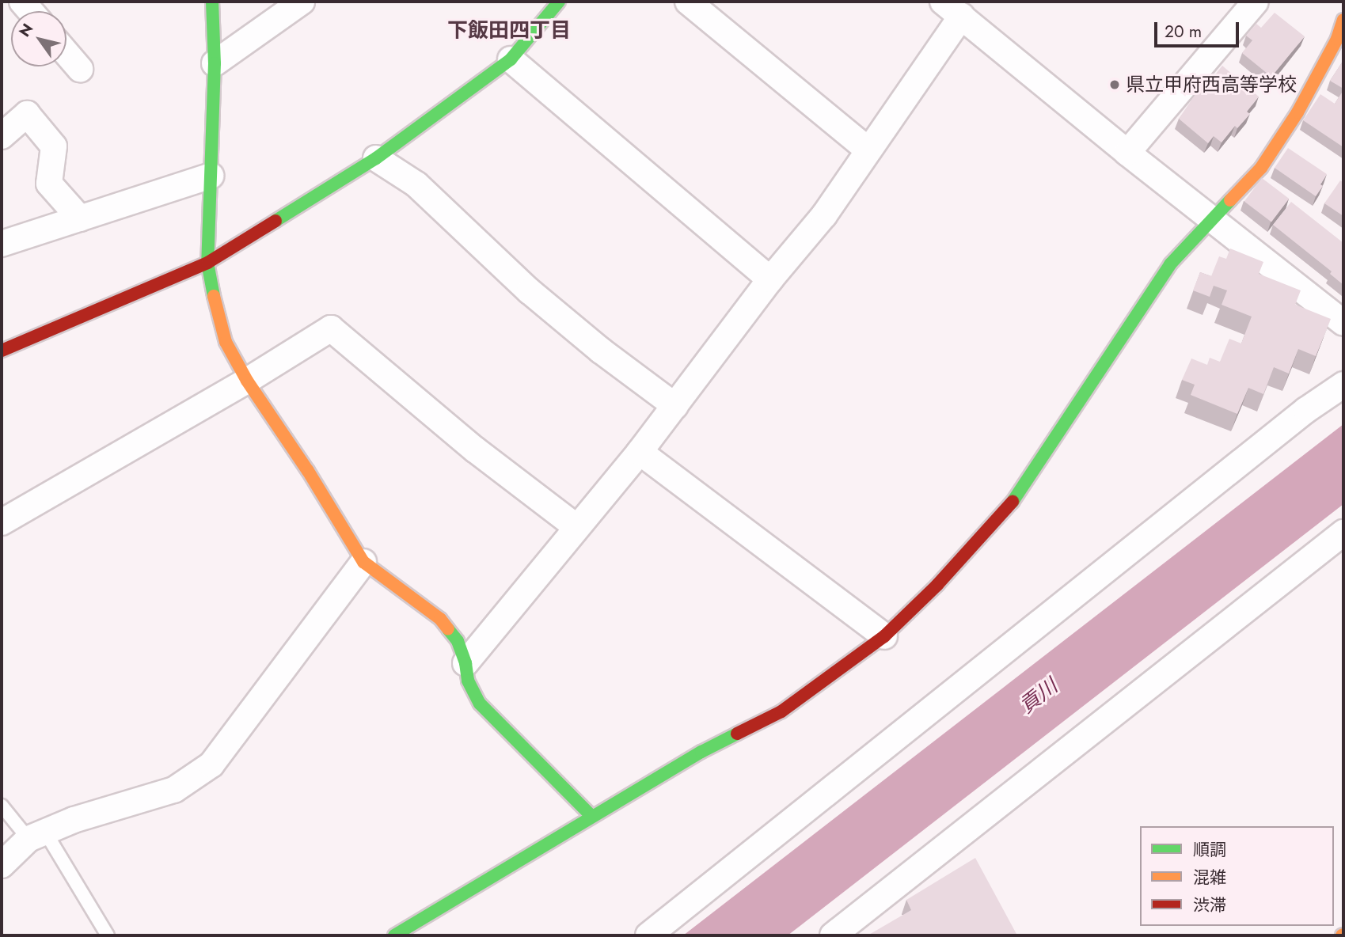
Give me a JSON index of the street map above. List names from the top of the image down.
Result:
{
  "districts": ["下飯田四丁目"],
  "water": ["貢川"],
  "places": ["県立甲府西高等学校"],
  "legend": ["順調", "混雑", "渋滞"],
  "scale_bar": "20 m",
  "north": "top left"
}
